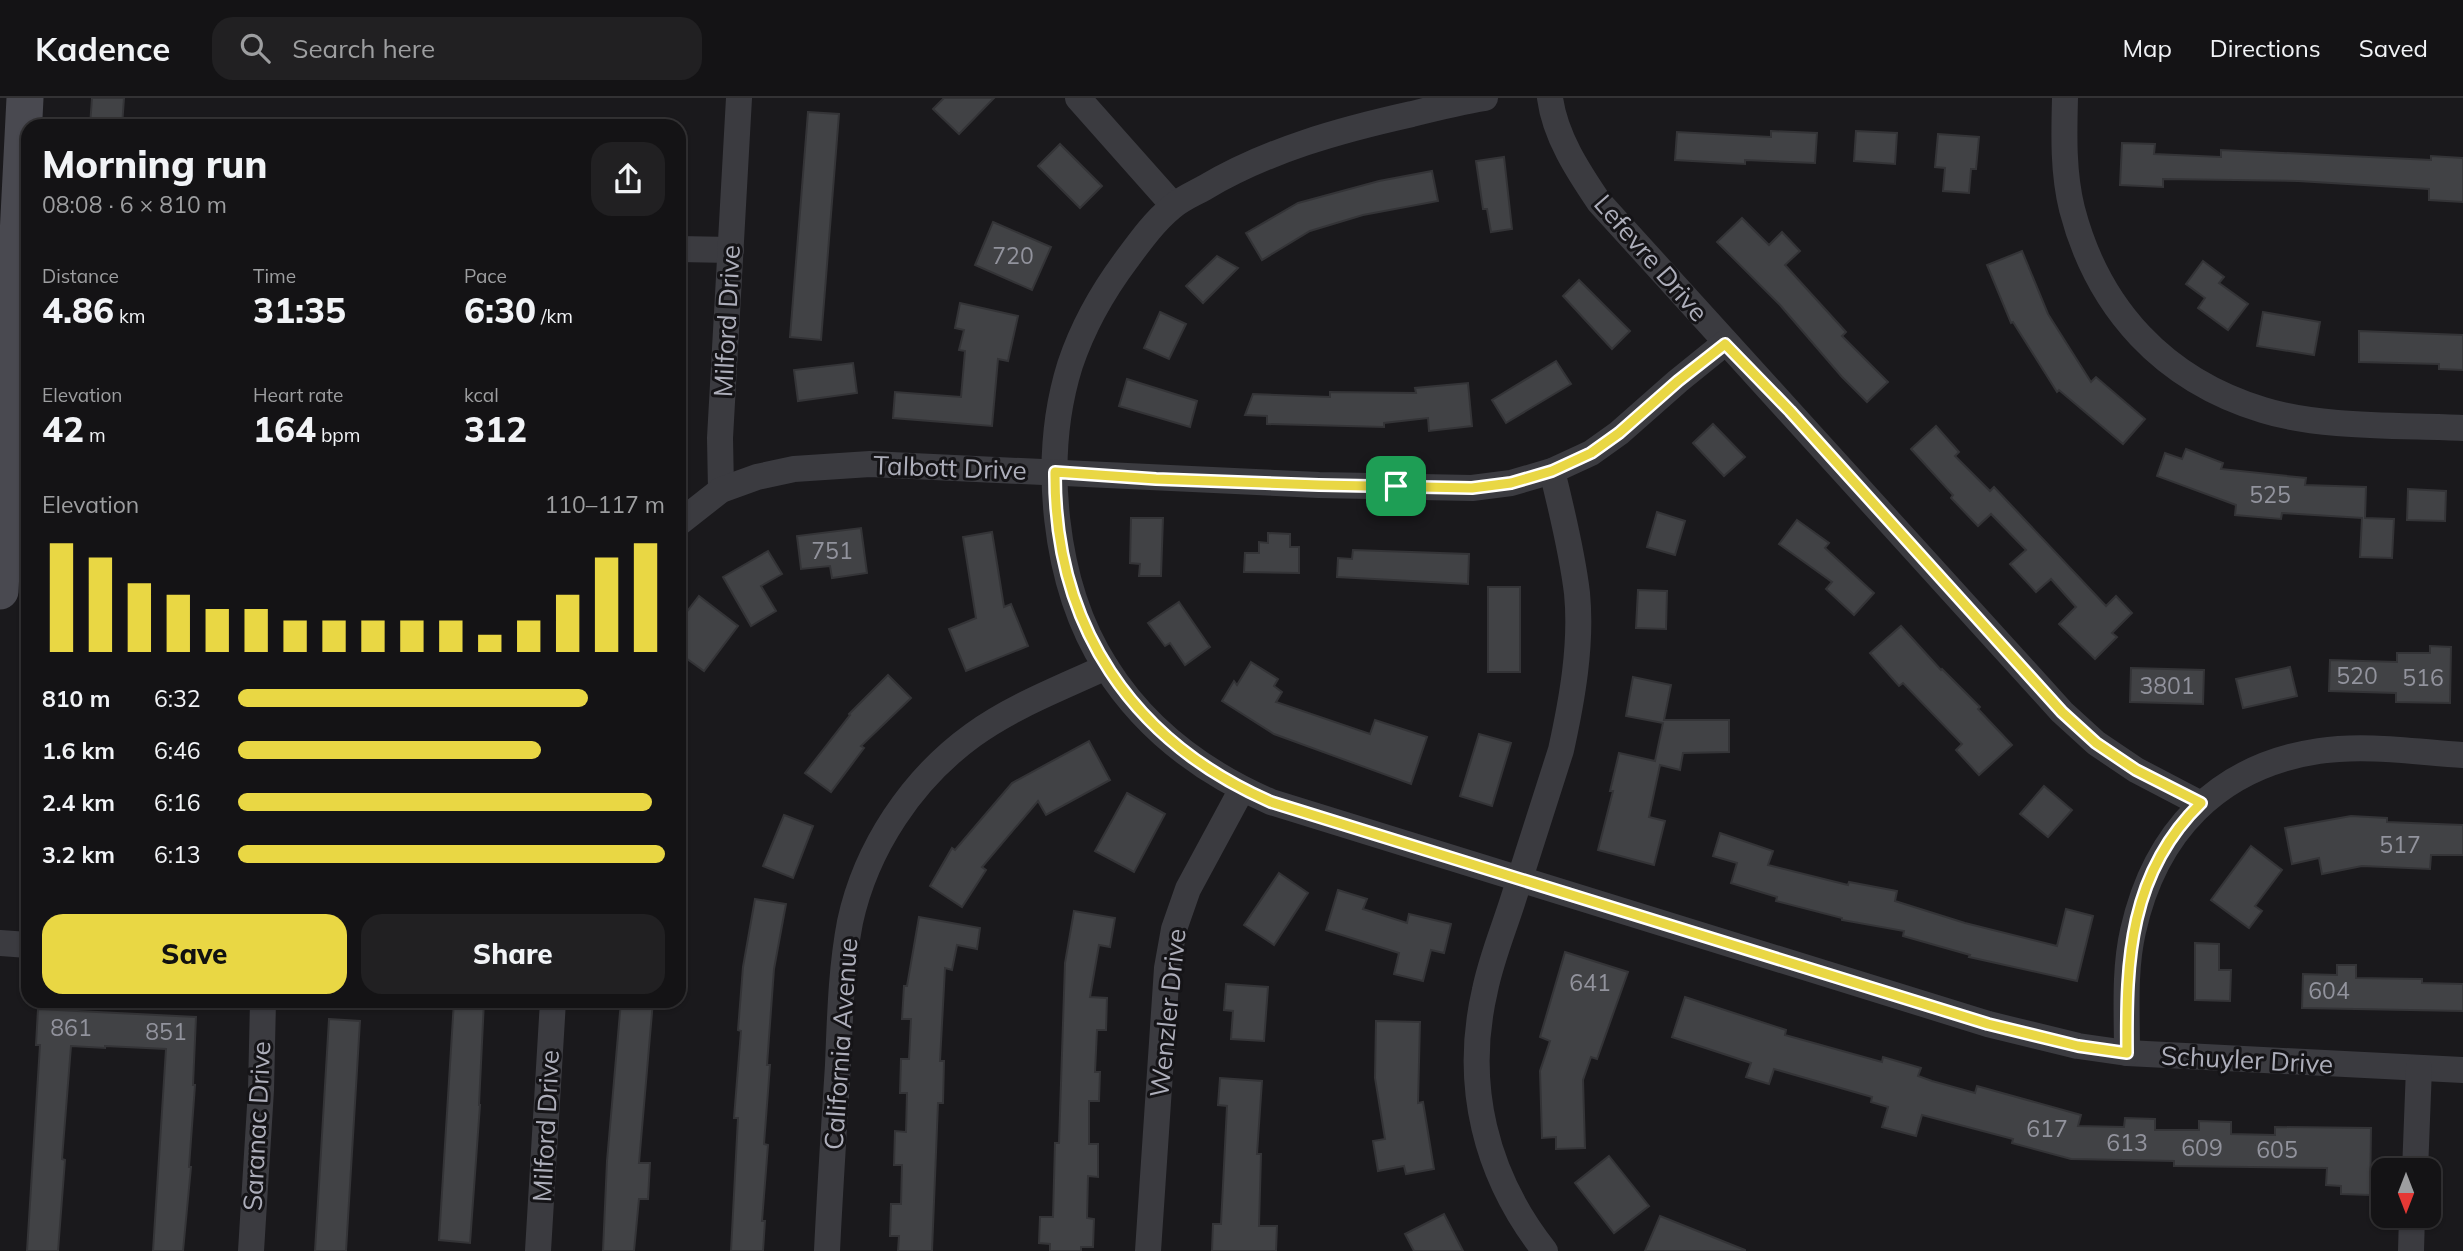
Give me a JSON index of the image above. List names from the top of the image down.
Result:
{
  "streets": {
    "street": [
      "Lefevre Drive",
      "Milford Drive",
      "Talbott Drive",
      "Wenzler Drive",
      "California Avenue",
      "Schuyler Drive",
      "Saranac Drive"
    ]
  },
  "crossings": [
    ["Lefevre Drive", "Talbott Drive"],
    ["Milford Drive", "Talbott Drive"],
    ["Talbott Drive", "Schuyler Drive"],
    ["Wenzler Drive", "Schuyler Drive"],
    ["California Avenue", "Schuyler Drive"]
  ],
  "house_numbers": [
    "720",
    "525",
    "751",
    "520",
    "516",
    "3801",
    "517",
    "641",
    "604",
    "861",
    "851",
    "617",
    "613",
    "609",
    "605"
  ],
  "north": "bottom",
  "page": {
    "header": "Kadence",
    "search": "Search here",
    "nav": ["Map", "Directions", "Saved"],
    "heading": ["Morning run", "08:08 · 6 × 810 m"],
    "stats": [
      ["Distance", "4.86 km"],
      ["Time", "31:35"],
      ["Pace", "6:30 /km"],
      ["Elevation", "42 m"],
      ["Heart rate", "164 bpm"],
      ["kcal", "312"]
    ],
    "chart": ["Elevation", "110–117 m"],
    "list": [
      {
        "name": "810 m",
        "note": "6:32"
      },
      {
        "name": "1.6 km",
        "note": "6:46"
      },
      {
        "name": "2.4 km",
        "note": "6:16"
      },
      {
        "name": "3.2 km",
        "note": "6:13"
      }
    ],
    "buttons": ["Save", "Share"]
  }
}
